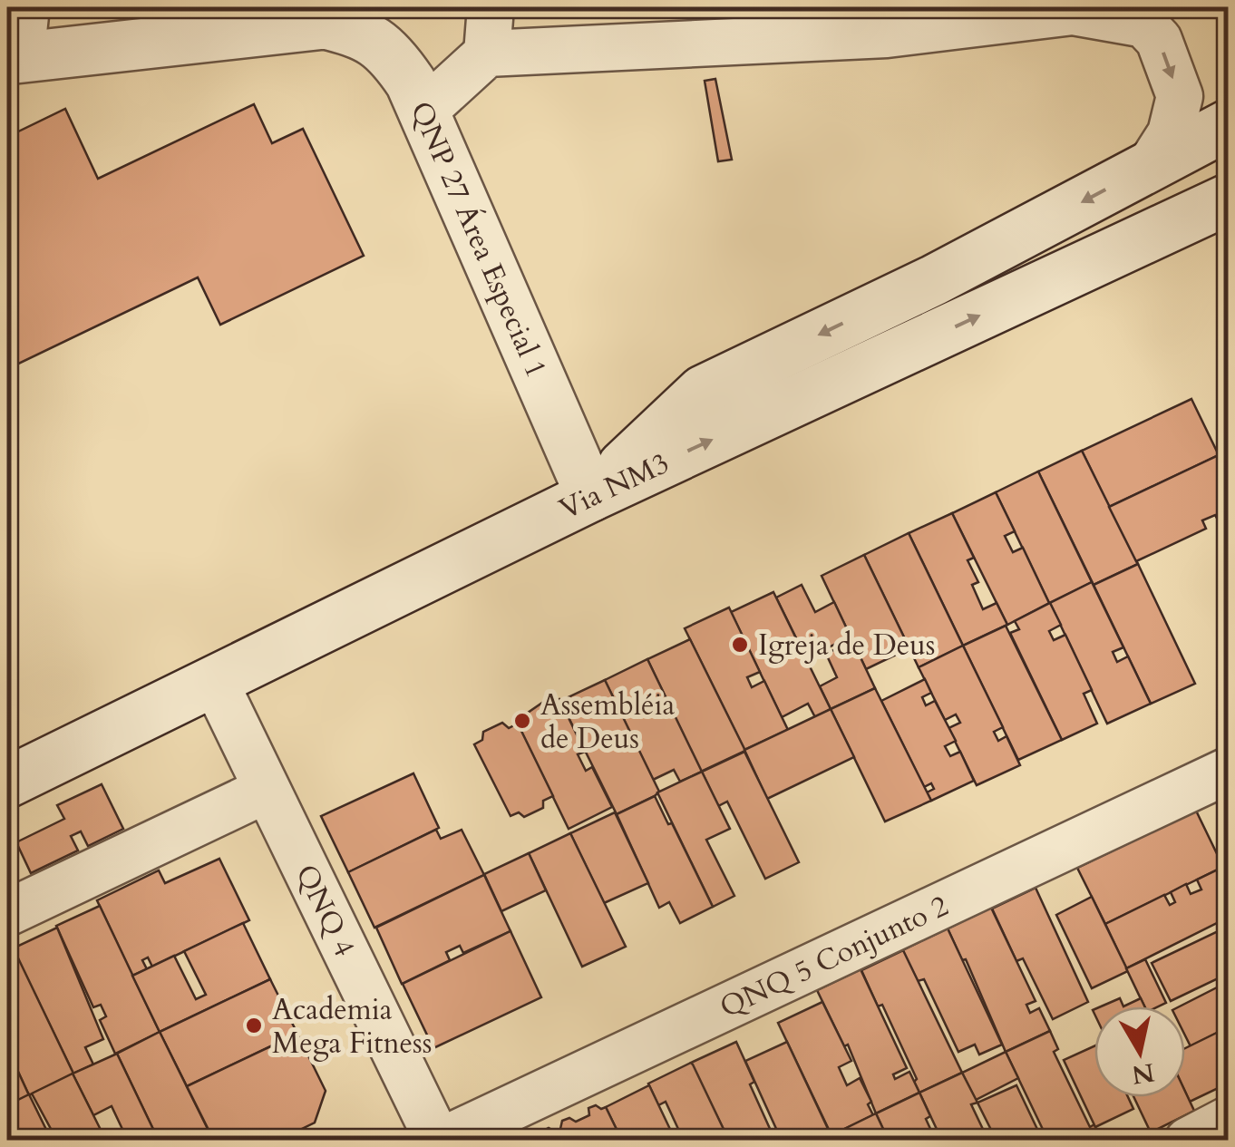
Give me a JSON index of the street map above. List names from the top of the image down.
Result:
{
  "streets": {
    "main road": ["QNP 27 Área Especial 1", "Via NM3"],
    "street": ["QNQ 4", "QNQ 5 Conjunto 2"]
  },
  "crossings": [
    ["QNP 27 Área Especial 1", "Via NM3"],
    ["Via NM3", "QNQ 4"],
    ["QNQ 4", "QNQ 5 Conjunto 2"]
  ],
  "places": ["Igreja de Deus", "Assembléia de Deus", "Academia Mega Fitness"],
  "north": "bottom"
}
